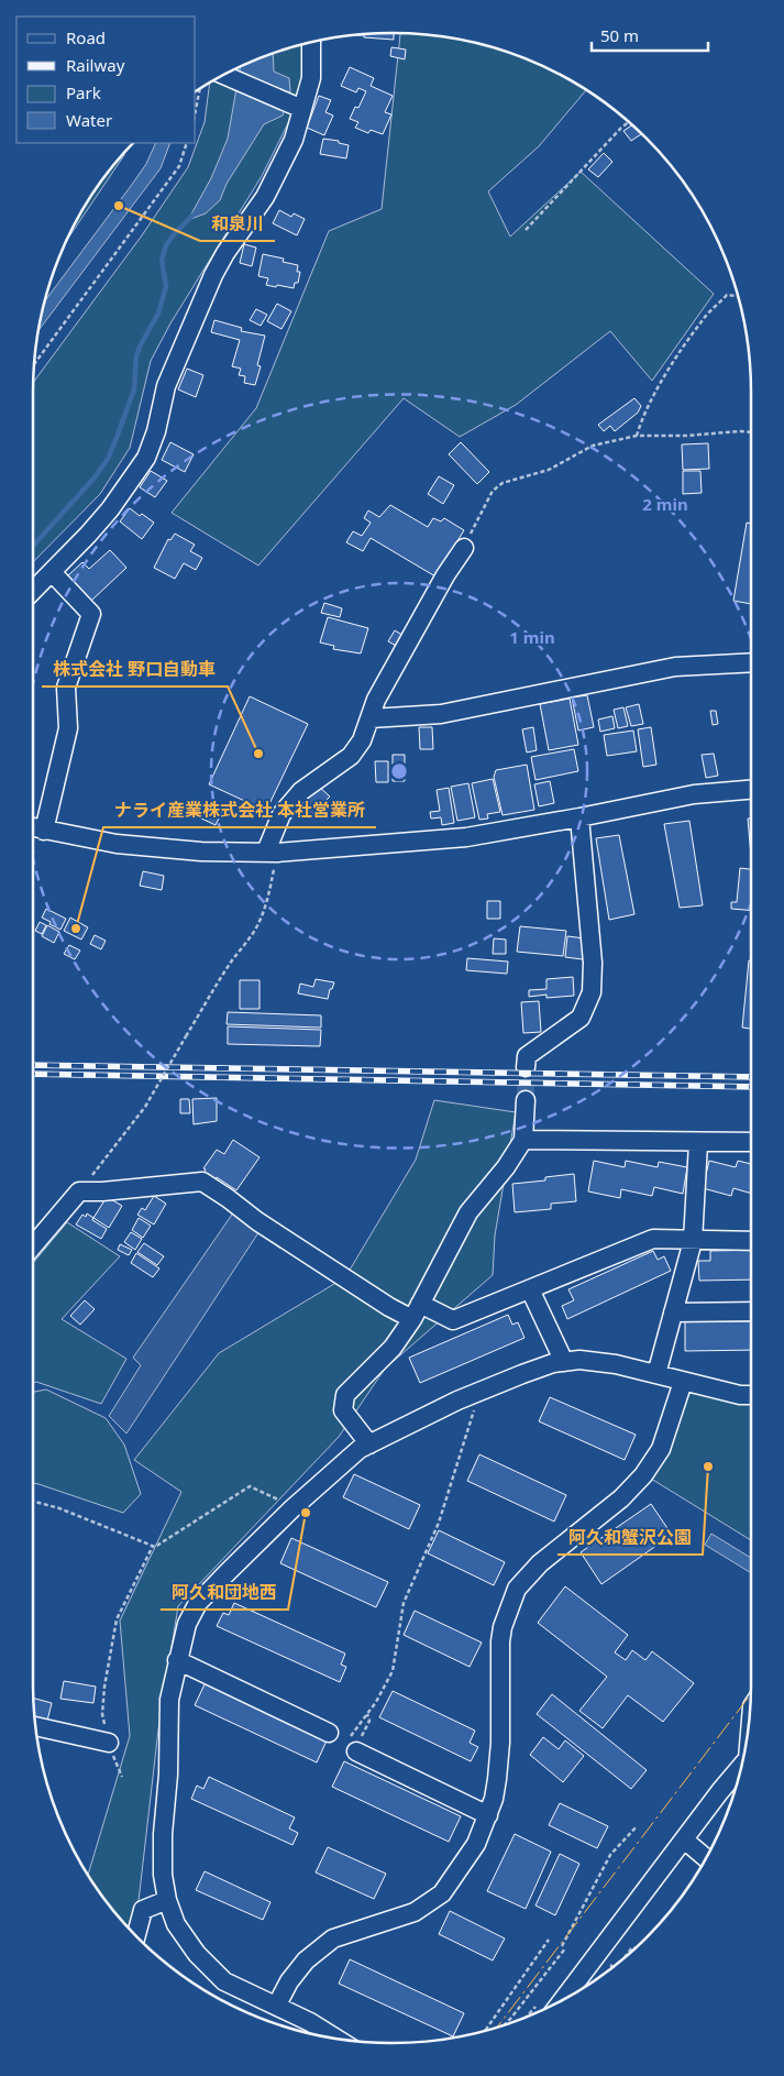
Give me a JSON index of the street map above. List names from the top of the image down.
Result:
{
  "places": [
    "和泉川",
    "株式会社 野口自動車",
    "ナライ産業株式会社 本社営業所",
    "阿久和蟹沢公園",
    "阿久和団地西"
  ],
  "legend": [
    "Road",
    "Railway",
    "Park",
    "Water"
  ],
  "scale_bar": "50 m",
  "rings": ["2 min", "1 min"]
}
